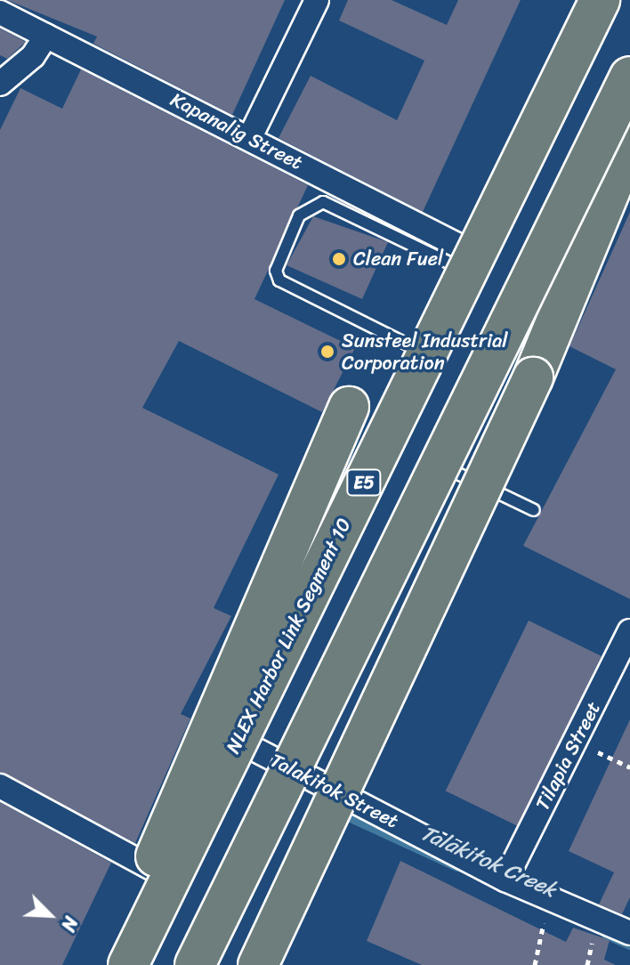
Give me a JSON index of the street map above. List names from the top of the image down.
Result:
{
  "streets": {
    "highway": ["E5", "NLEX Harbor Link Segment 10"],
    "street": ["Kapanalig Street", "Tilapia Street", "Talakitok Street"]
  },
  "crossings": [
    ["Tilapia Street", "Talakitok Street"]
  ],
  "water": ["Talakitok Creek"],
  "places": ["Clean Fuel", "Sunsteel Industrial Corporation"],
  "north": "bottom right"
}
